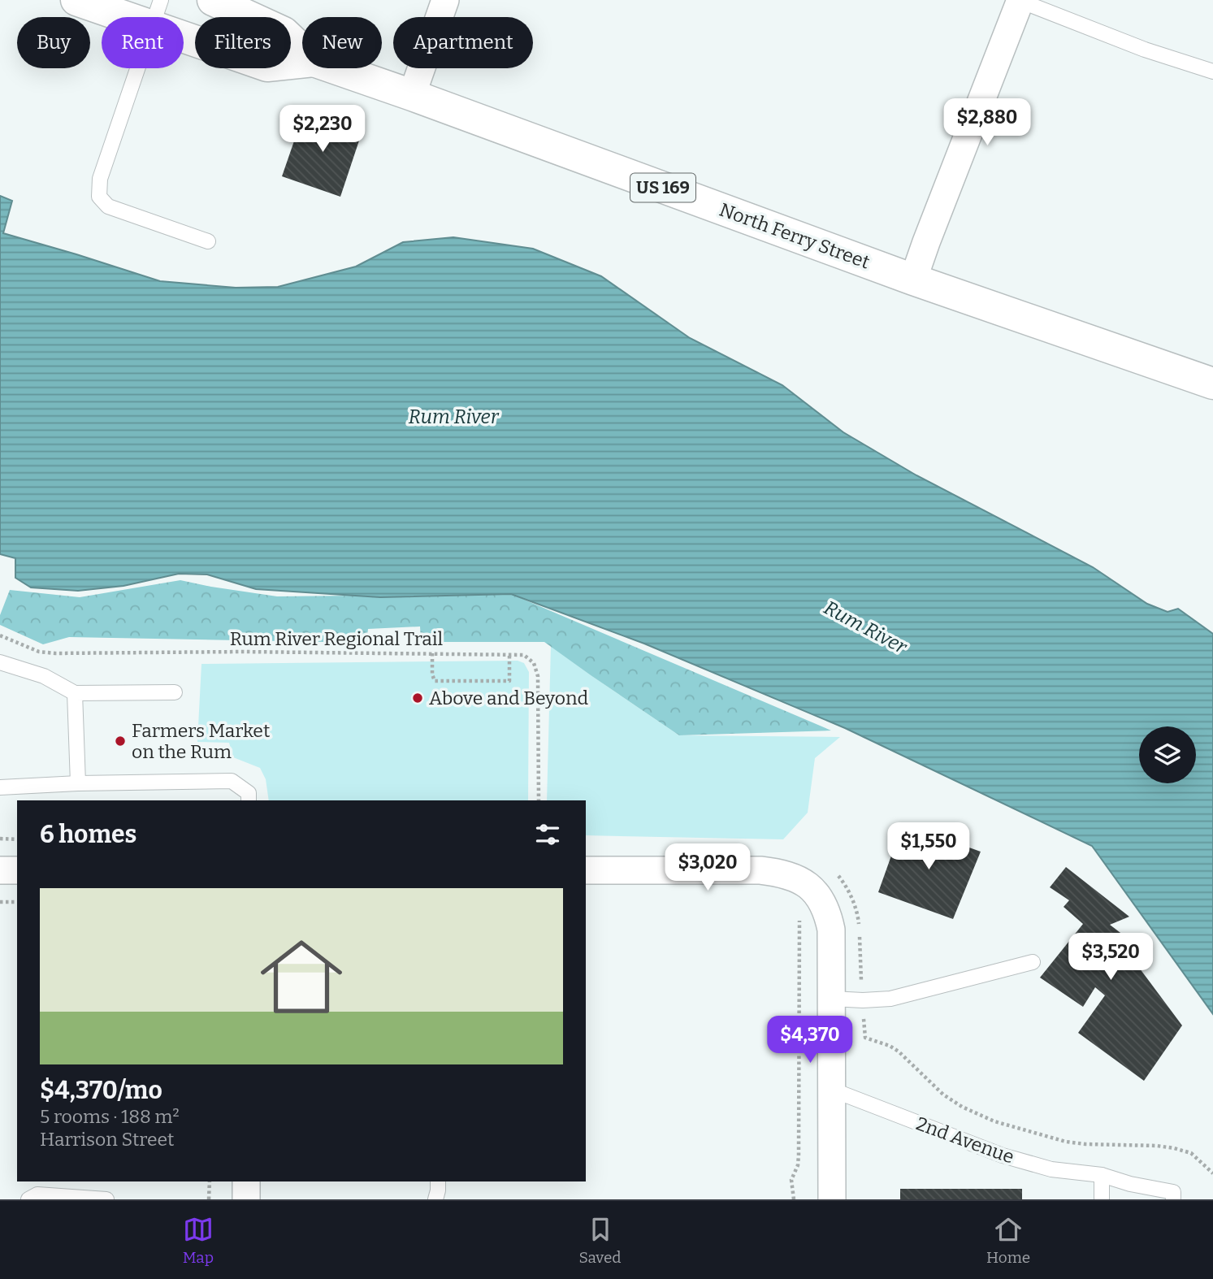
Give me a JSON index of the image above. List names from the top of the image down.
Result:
{
  "streets": {
    "highway": ["US 169", "North Ferry Street"],
    "lane": ["2nd Avenue"],
    "path": ["Rum River Regional Trail"]
  },
  "water": ["Rum River"],
  "places": ["Above and Beyond", "Farmers Market on the Rum"],
  "page": {
    "chip": [
      "Buy",
      "Rent",
      "Filters",
      "New",
      "Apartment"
    ],
    "price": [
      "$2,880",
      "$2,230",
      "$1,550",
      "$3,020",
      "$3,520",
      "$4,370"
    ],
    "heading": "6 homes",
    "list": [
      {
        "name": "$4,370/mo",
        "note": "5 rooms · 188 m² · Harrison Street"
      }
    ],
    "tabs": ["Map", "Saved", "Home"]
  }
}
